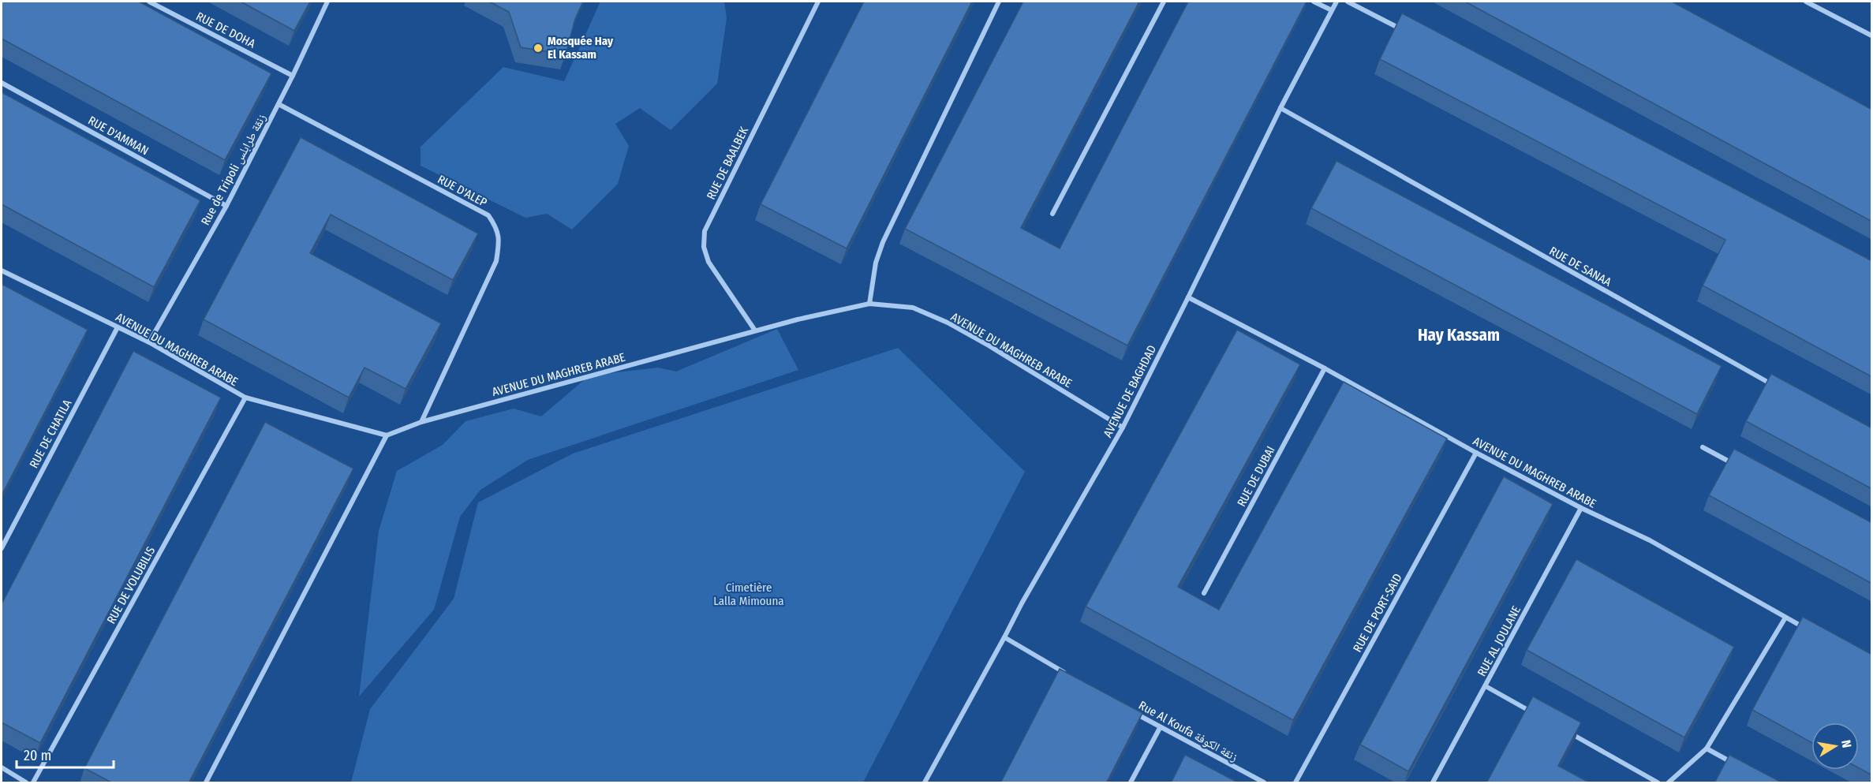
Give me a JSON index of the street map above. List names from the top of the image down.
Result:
{
  "streets": {
    "street": [
      "RUE DE DOHA",
      "RUE D'AMMAN",
      "RUE DE BAALBEK",
      "Rue de Tripoli زنقة طرابلس",
      "RUE D'ALEP",
      "RUE DE SANAA",
      "AVENUE DU MAGHREB ARABE",
      "AVENUE DE BAGHDAD",
      "RUE DE CHATILA",
      "RUE DE DUBAI",
      "RUE DE VOLUBILIS",
      "RUE DE PORT-SAID",
      "RUE AL JOULANE",
      "Rue Al Koufa زنقة الكوفة"
    ]
  },
  "crossings": [
    ["RUE DE DOHA", "Rue de Tripoli زنقة طرابلس"],
    ["RUE D'AMMAN", "Rue de Tripoli زنقة طرابلس"],
    ["RUE DE BAALBEK", "AVENUE DU MAGHREB ARABE"],
    ["Rue de Tripoli زنقة طرابلس", "RUE D'ALEP"],
    ["Rue de Tripoli زنقة طرابلس", "AVENUE DU MAGHREB ARABE"],
    ["RUE D'ALEP", "AVENUE DU MAGHREB ARABE"],
    ["RUE DE SANAA", "AVENUE DE BAGHDAD"],
    ["AVENUE DU MAGHREB ARABE", "AVENUE DE BAGHDAD"],
    ["AVENUE DU MAGHREB ARABE", "RUE DE CHATILA"],
    ["AVENUE DU MAGHREB ARABE", "RUE DE DUBAI"],
    ["AVENUE DU MAGHREB ARABE", "RUE DE VOLUBILIS"],
    ["AVENUE DU MAGHREB ARABE", "RUE DE PORT-SAID"],
    ["AVENUE DU MAGHREB ARABE", "RUE AL JOULANE"]
  ],
  "districts": ["Hay Kassam"],
  "parks": ["Cimetière Lalla Mimouna"],
  "places": ["Mosquée Hay El Kassam"],
  "scale_bar": "20 m",
  "north": "right"
}
